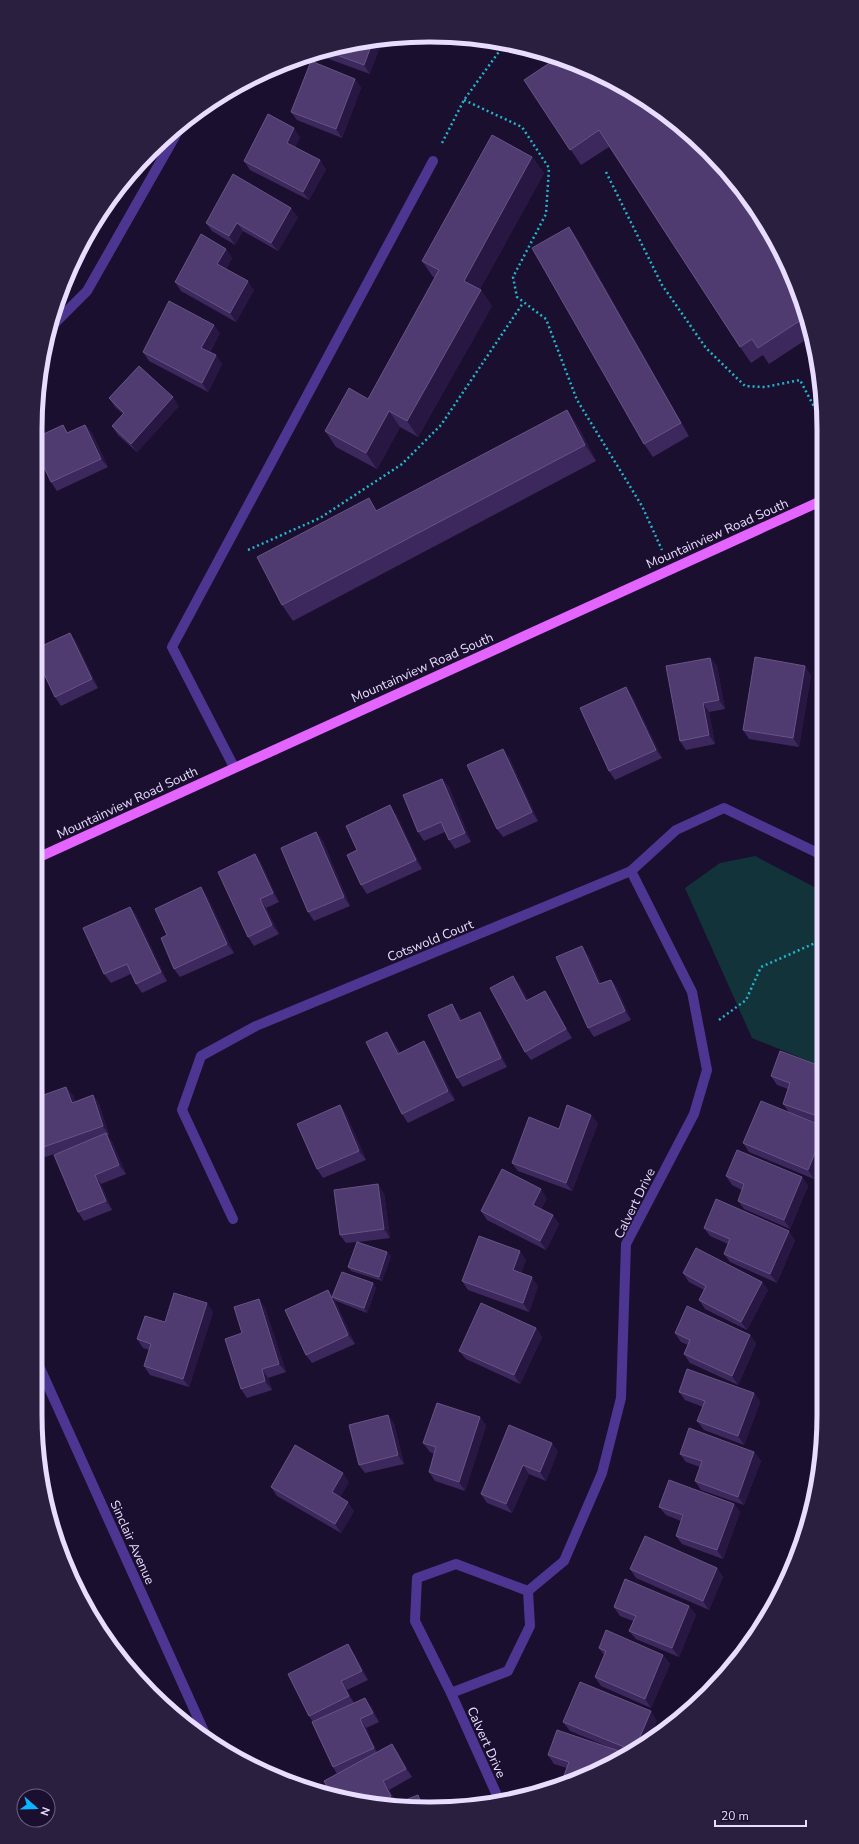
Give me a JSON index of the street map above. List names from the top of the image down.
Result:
{
  "streets": {
    "main road": ["Mountainview Road South"],
    "street": ["Cotswold Court", "Calvert Drive", "Sinclair Avenue"]
  },
  "crossings": [
    ["Cotswold Court", "Calvert Drive"]
  ],
  "scale_bar": "20 m",
  "north": "right"
}
